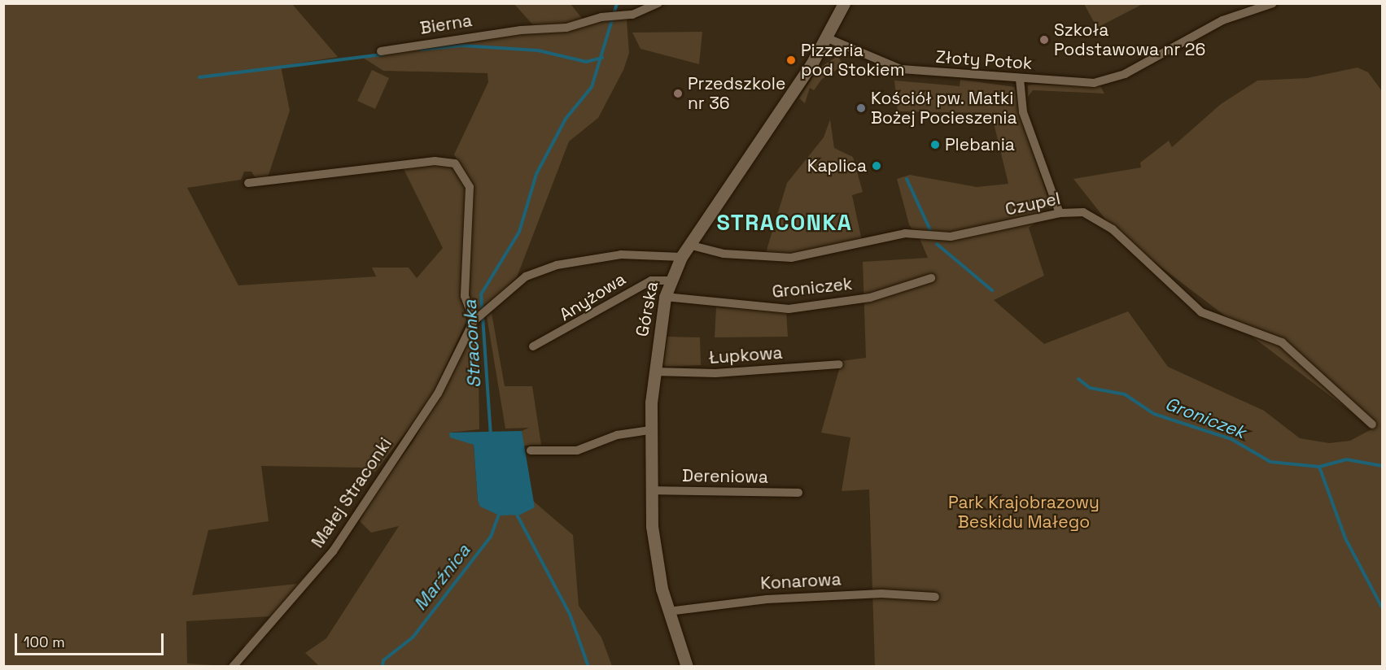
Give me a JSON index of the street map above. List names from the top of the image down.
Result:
{
  "streets": {
    "street": [
      "Bierna",
      "Złoty Potok",
      "Czupel",
      "Groniczek",
      "Anyżowa",
      "Górska",
      "Łupkowa",
      "Dereniowa",
      "Małej Straconki",
      "Konarowa"
    ]
  },
  "crossings": [
    ["Złoty Potok", "Górska"],
    ["Czupel", "Górska"],
    ["Groniczek", "Górska"],
    ["Anyżowa", "Górska"],
    ["Górska", "Łupkowa"],
    ["Górska", "Dereniowa"],
    ["Górska", "Konarowa"]
  ],
  "districts": ["STRACONKA"],
  "water": ["Straconka", "Groniczek", "Marźnica"],
  "parks": ["Park Krajobrazowy Beskidu Małego"],
  "places": [
    "Szkoła Podstawowa nr 26",
    "Pizzeria pod Stokiem",
    "Przedszkole nr 36",
    "Kościół pw. Matki Bożej Pocieszenia",
    "Plebania",
    "Kaplica"
  ],
  "scale_bar": "100 m"
}
